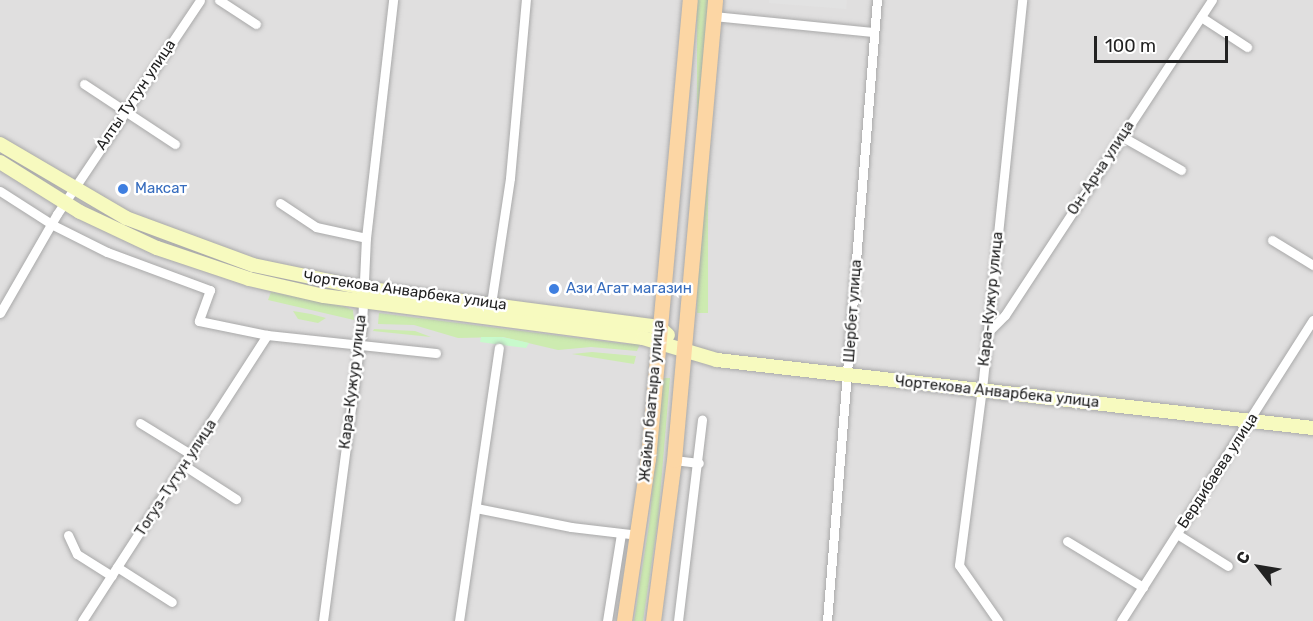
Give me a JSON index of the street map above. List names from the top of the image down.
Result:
{
  "streets": {
    "main road": ["Чортекова Анварбека улица", "Жайыл баатыра улица"],
    "street": [
      "Алты Тутун улица",
      "Он-Арча улица",
      "Кара-Кужур улица",
      "Шербет улица",
      "Бердибаева улица",
      "Тогуз-Тутун улица"
    ]
  },
  "crossings": [
    ["Алты Тутун улица", "Чортекова Анварбека улица"],
    ["Он-Арча улица", "Кара-Кужур улица"],
    ["Чортекова Анварбека улица", "Кара-Кужур улица"],
    ["Чортекова Анварбека улица", "Шербет улица"],
    ["Чортекова Анварбека улица", "Жайыл баатыра улица"],
    ["Чортекова Анварбека улица", "Бердибаева улица"]
  ],
  "places": ["Максат", "Ази Агат магазин"],
  "scale_bar": "100 m",
  "north": "top left"
}
